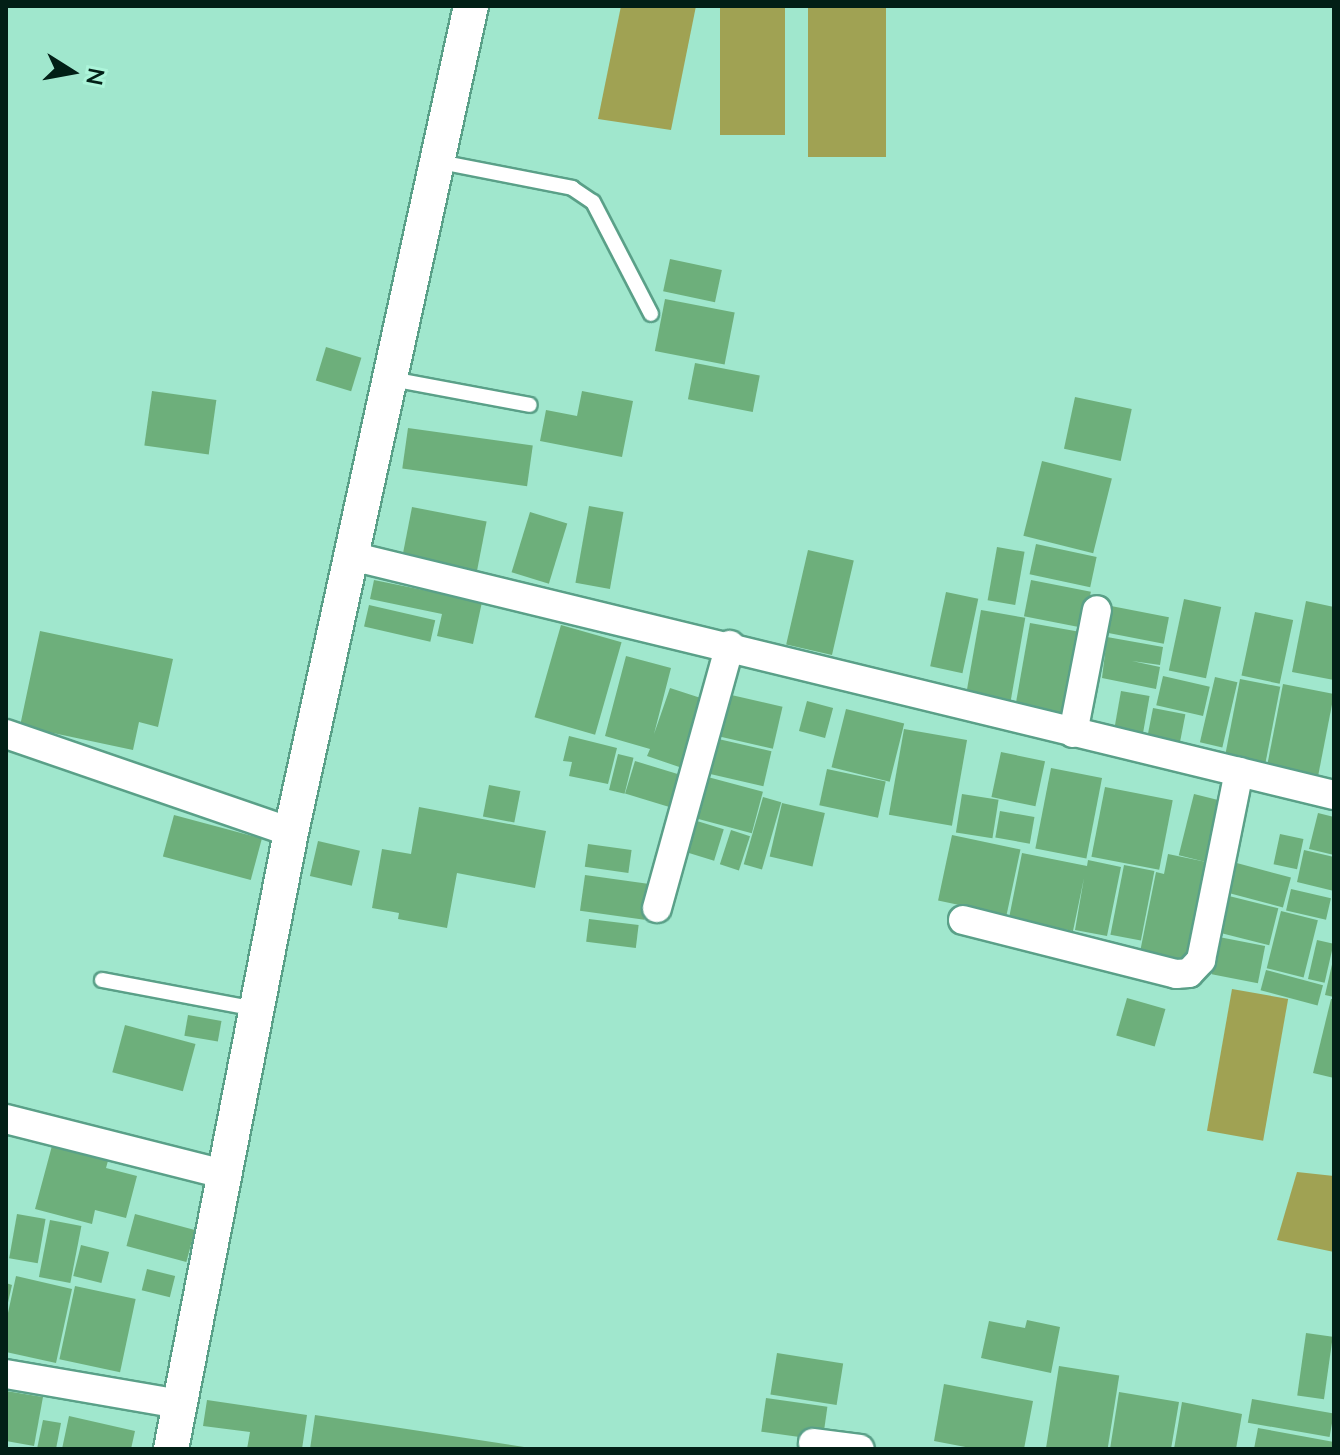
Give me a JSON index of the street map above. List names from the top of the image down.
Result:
{
  "north": "right"
}
